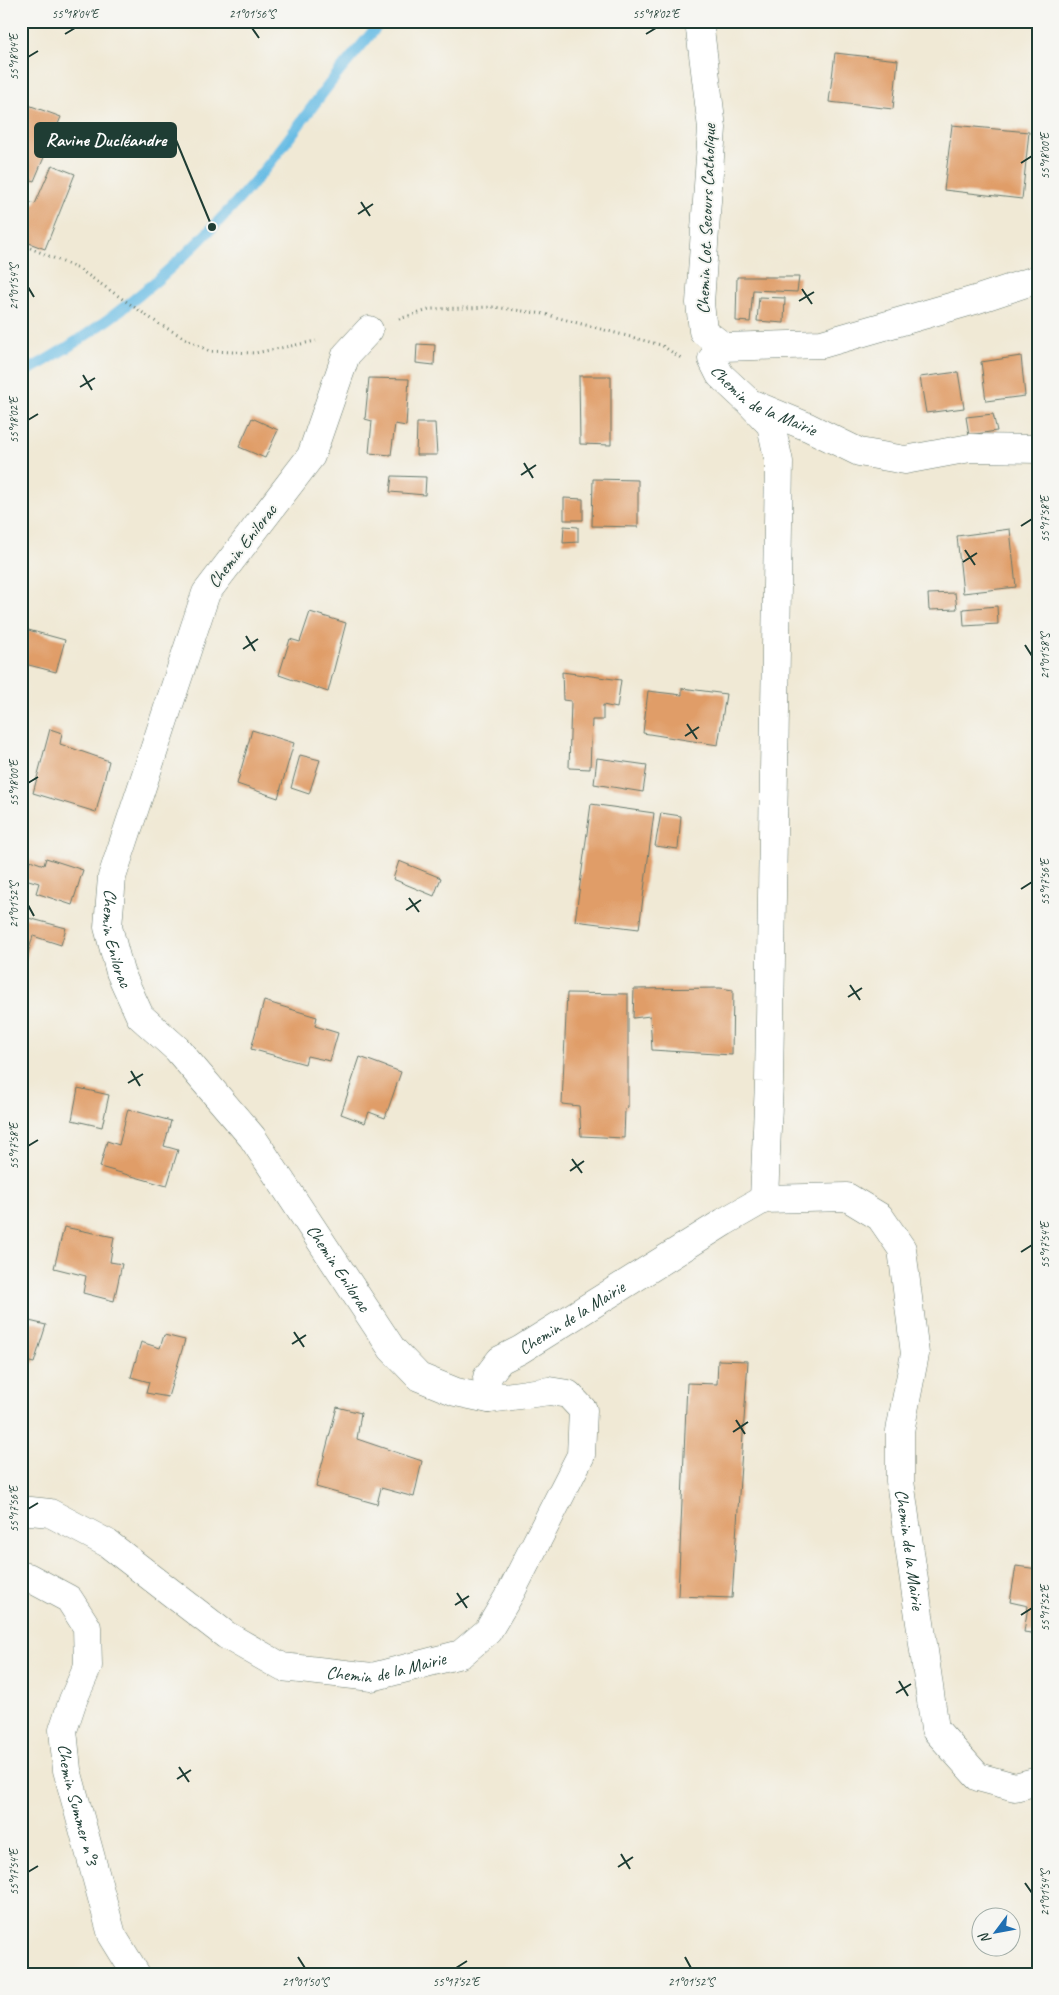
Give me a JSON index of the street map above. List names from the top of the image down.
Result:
{
  "streets": {
    "street": [
      "Chemin Lot. Secours Catholique",
      "Chemin de la Mairie",
      "Chemin Enilorac",
      "Chemin Summer n°3"
    ]
  },
  "crossings": [
    ["Chemin Lot. Secours Catholique", "Chemin de la Mairie"],
    ["Chemin de la Mairie", "Chemin Enilorac"]
  ],
  "places": ["Ravine Ducléandre"],
  "north": "bottom left",
  "coordinates": [
    "55°18'04\"E",
    "21°01'56\"S",
    "55°18'02\"E",
    "55°18'00\"E",
    "21°01'54\"S",
    "55°17'58\"E",
    "21°01'58\"S",
    "55°17'56\"E",
    "21°01'52\"S",
    "55°17'54\"E",
    "55°17'52\"E",
    "21°01'50\"S"
  ]
}
